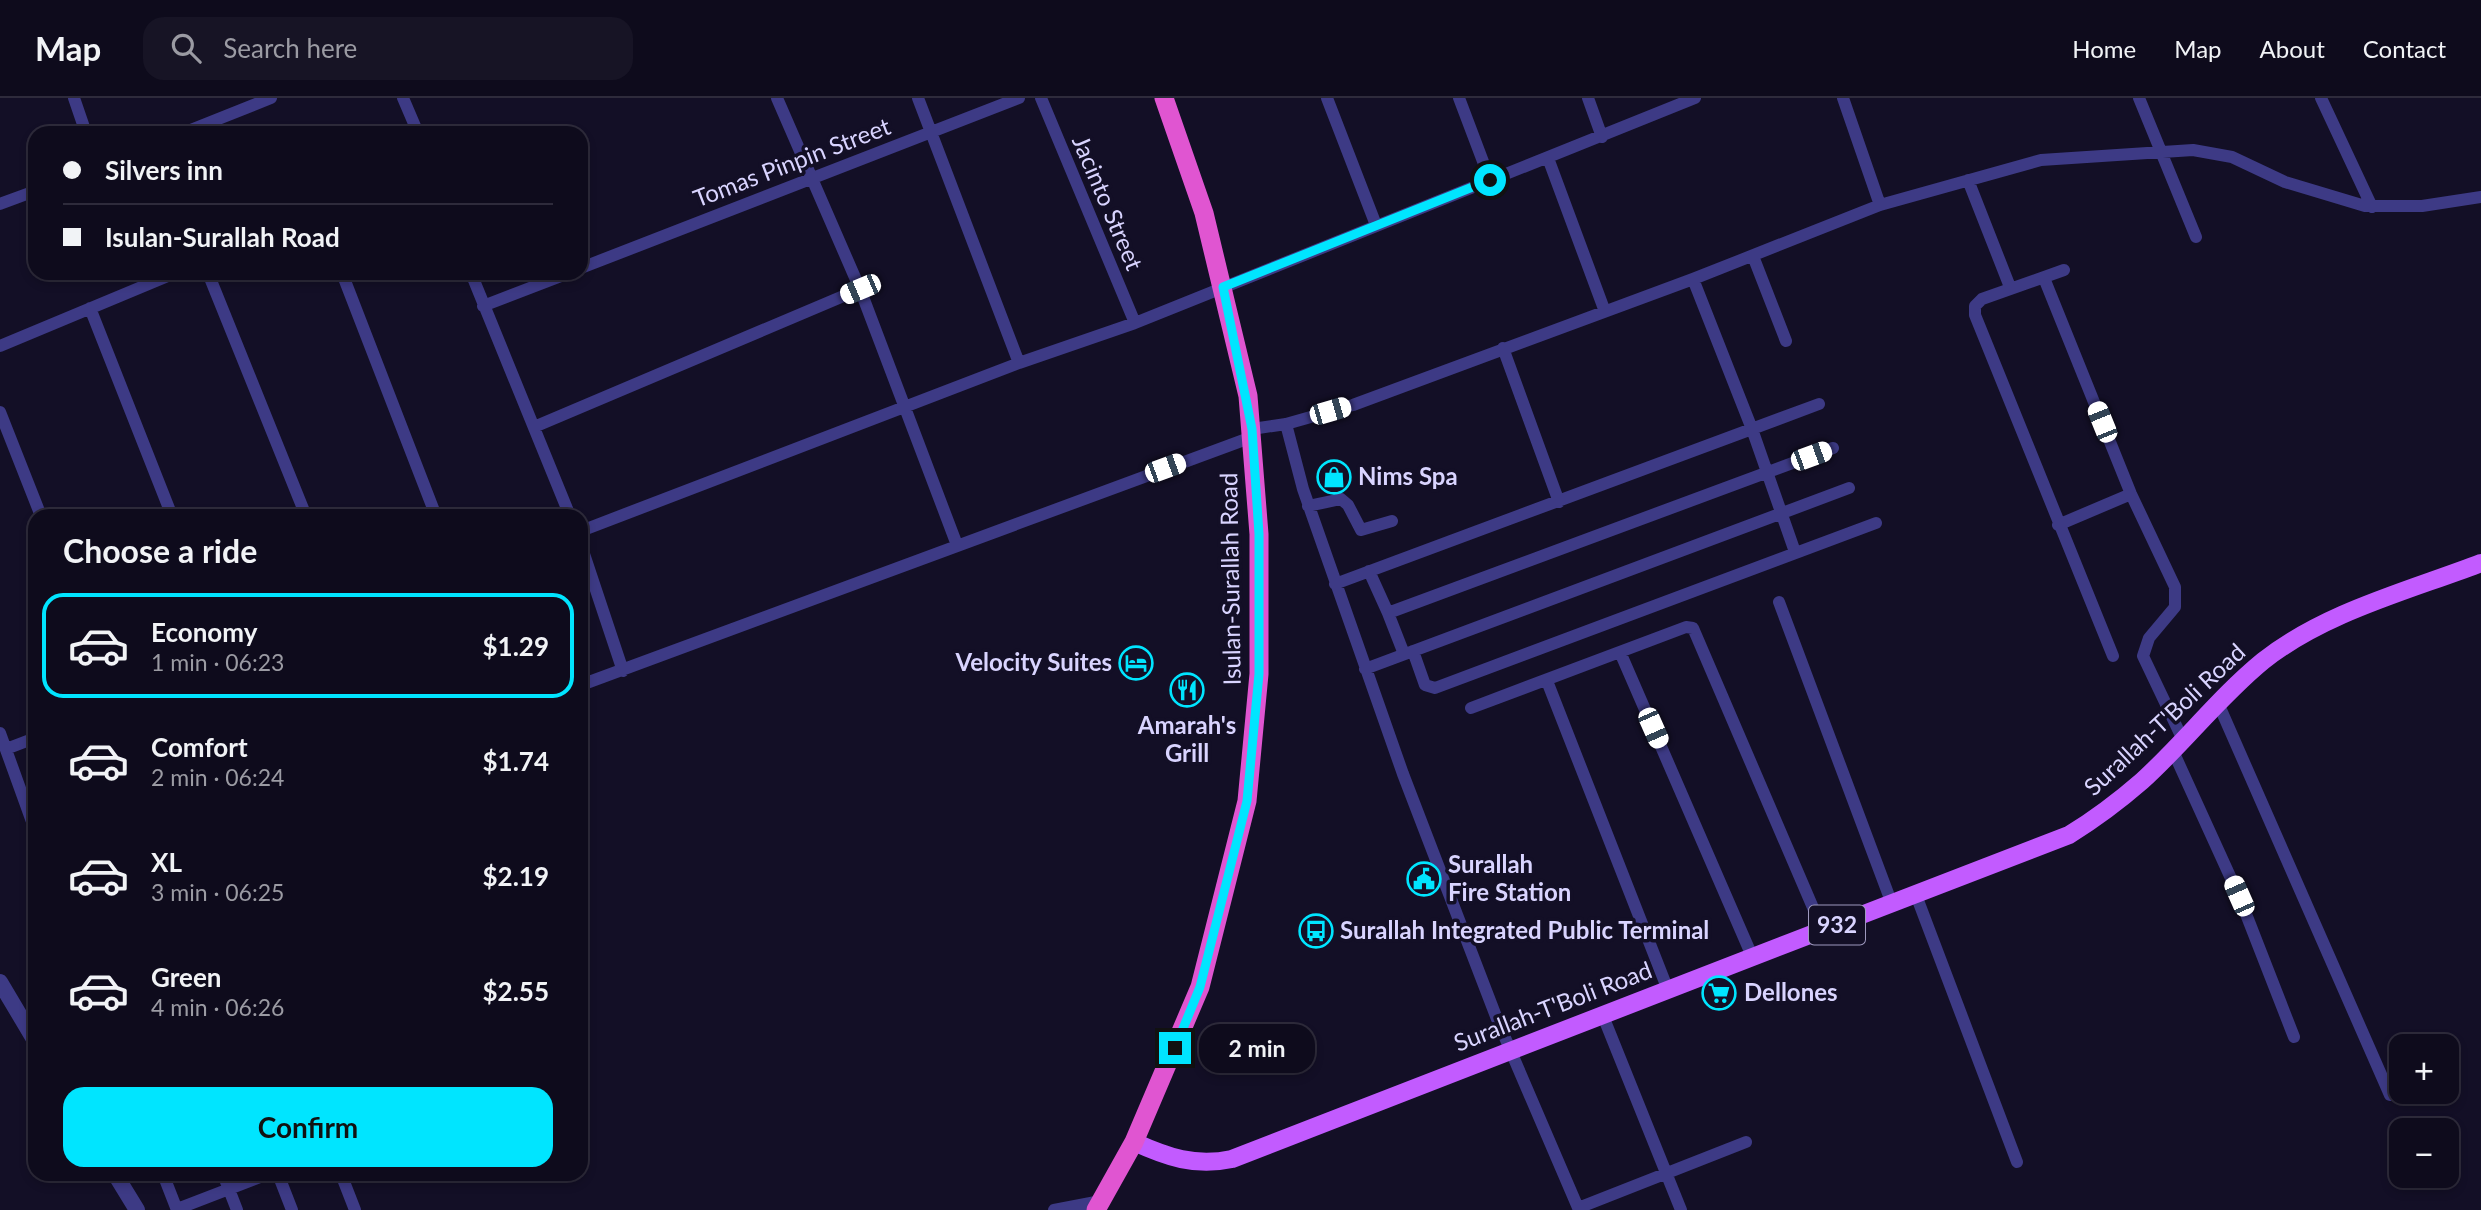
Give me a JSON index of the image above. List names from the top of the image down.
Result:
{
  "streets": {
    "highway": ["Isulan-Surallah Road"],
    "main road": ["Surallah-T'Boli Road", "932"],
    "street": ["Tomas Pinpin Street", "Jacinto Street"]
  },
  "crossings": [
    ["Isulan-Surallah Road", "Surallah-T'Boli Road"]
  ],
  "places": {
    "shop": ["Nims Spa"],
    "hotel": ["Velocity Suites"],
    "restaurant": ["Amarah's Grill"],
    "public building": ["Surallah Fire Station"],
    "bus stop": ["Surallah Integrated Public Terminal"],
    "supermarket": ["Dellones"]
  },
  "page": {
    "header": "Map",
    "search": "Search here",
    "nav": [
      "Home",
      "Map",
      "About",
      "Contact"
    ],
    "banner": ["Silvers inn", "Isulan-Surallah Road"],
    "heading": "Choose a ride",
    "list": [
      {
        "name": "Economy",
        "note": "1 min · 06:23",
        "value": "$1.29"
      },
      {
        "name": "Comfort",
        "note": "2 min · 06:24",
        "value": "$1.74"
      },
      {
        "name": "XL",
        "note": "3 min · 06:25",
        "value": "$2.19"
      },
      {
        "name": "Green",
        "note": "4 min · 06:26",
        "value": "$2.55"
      }
    ],
    "bubble": "2 min",
    "map_buttons": ["+", "−"],
    "buttons": "Confirm"
  }
}
